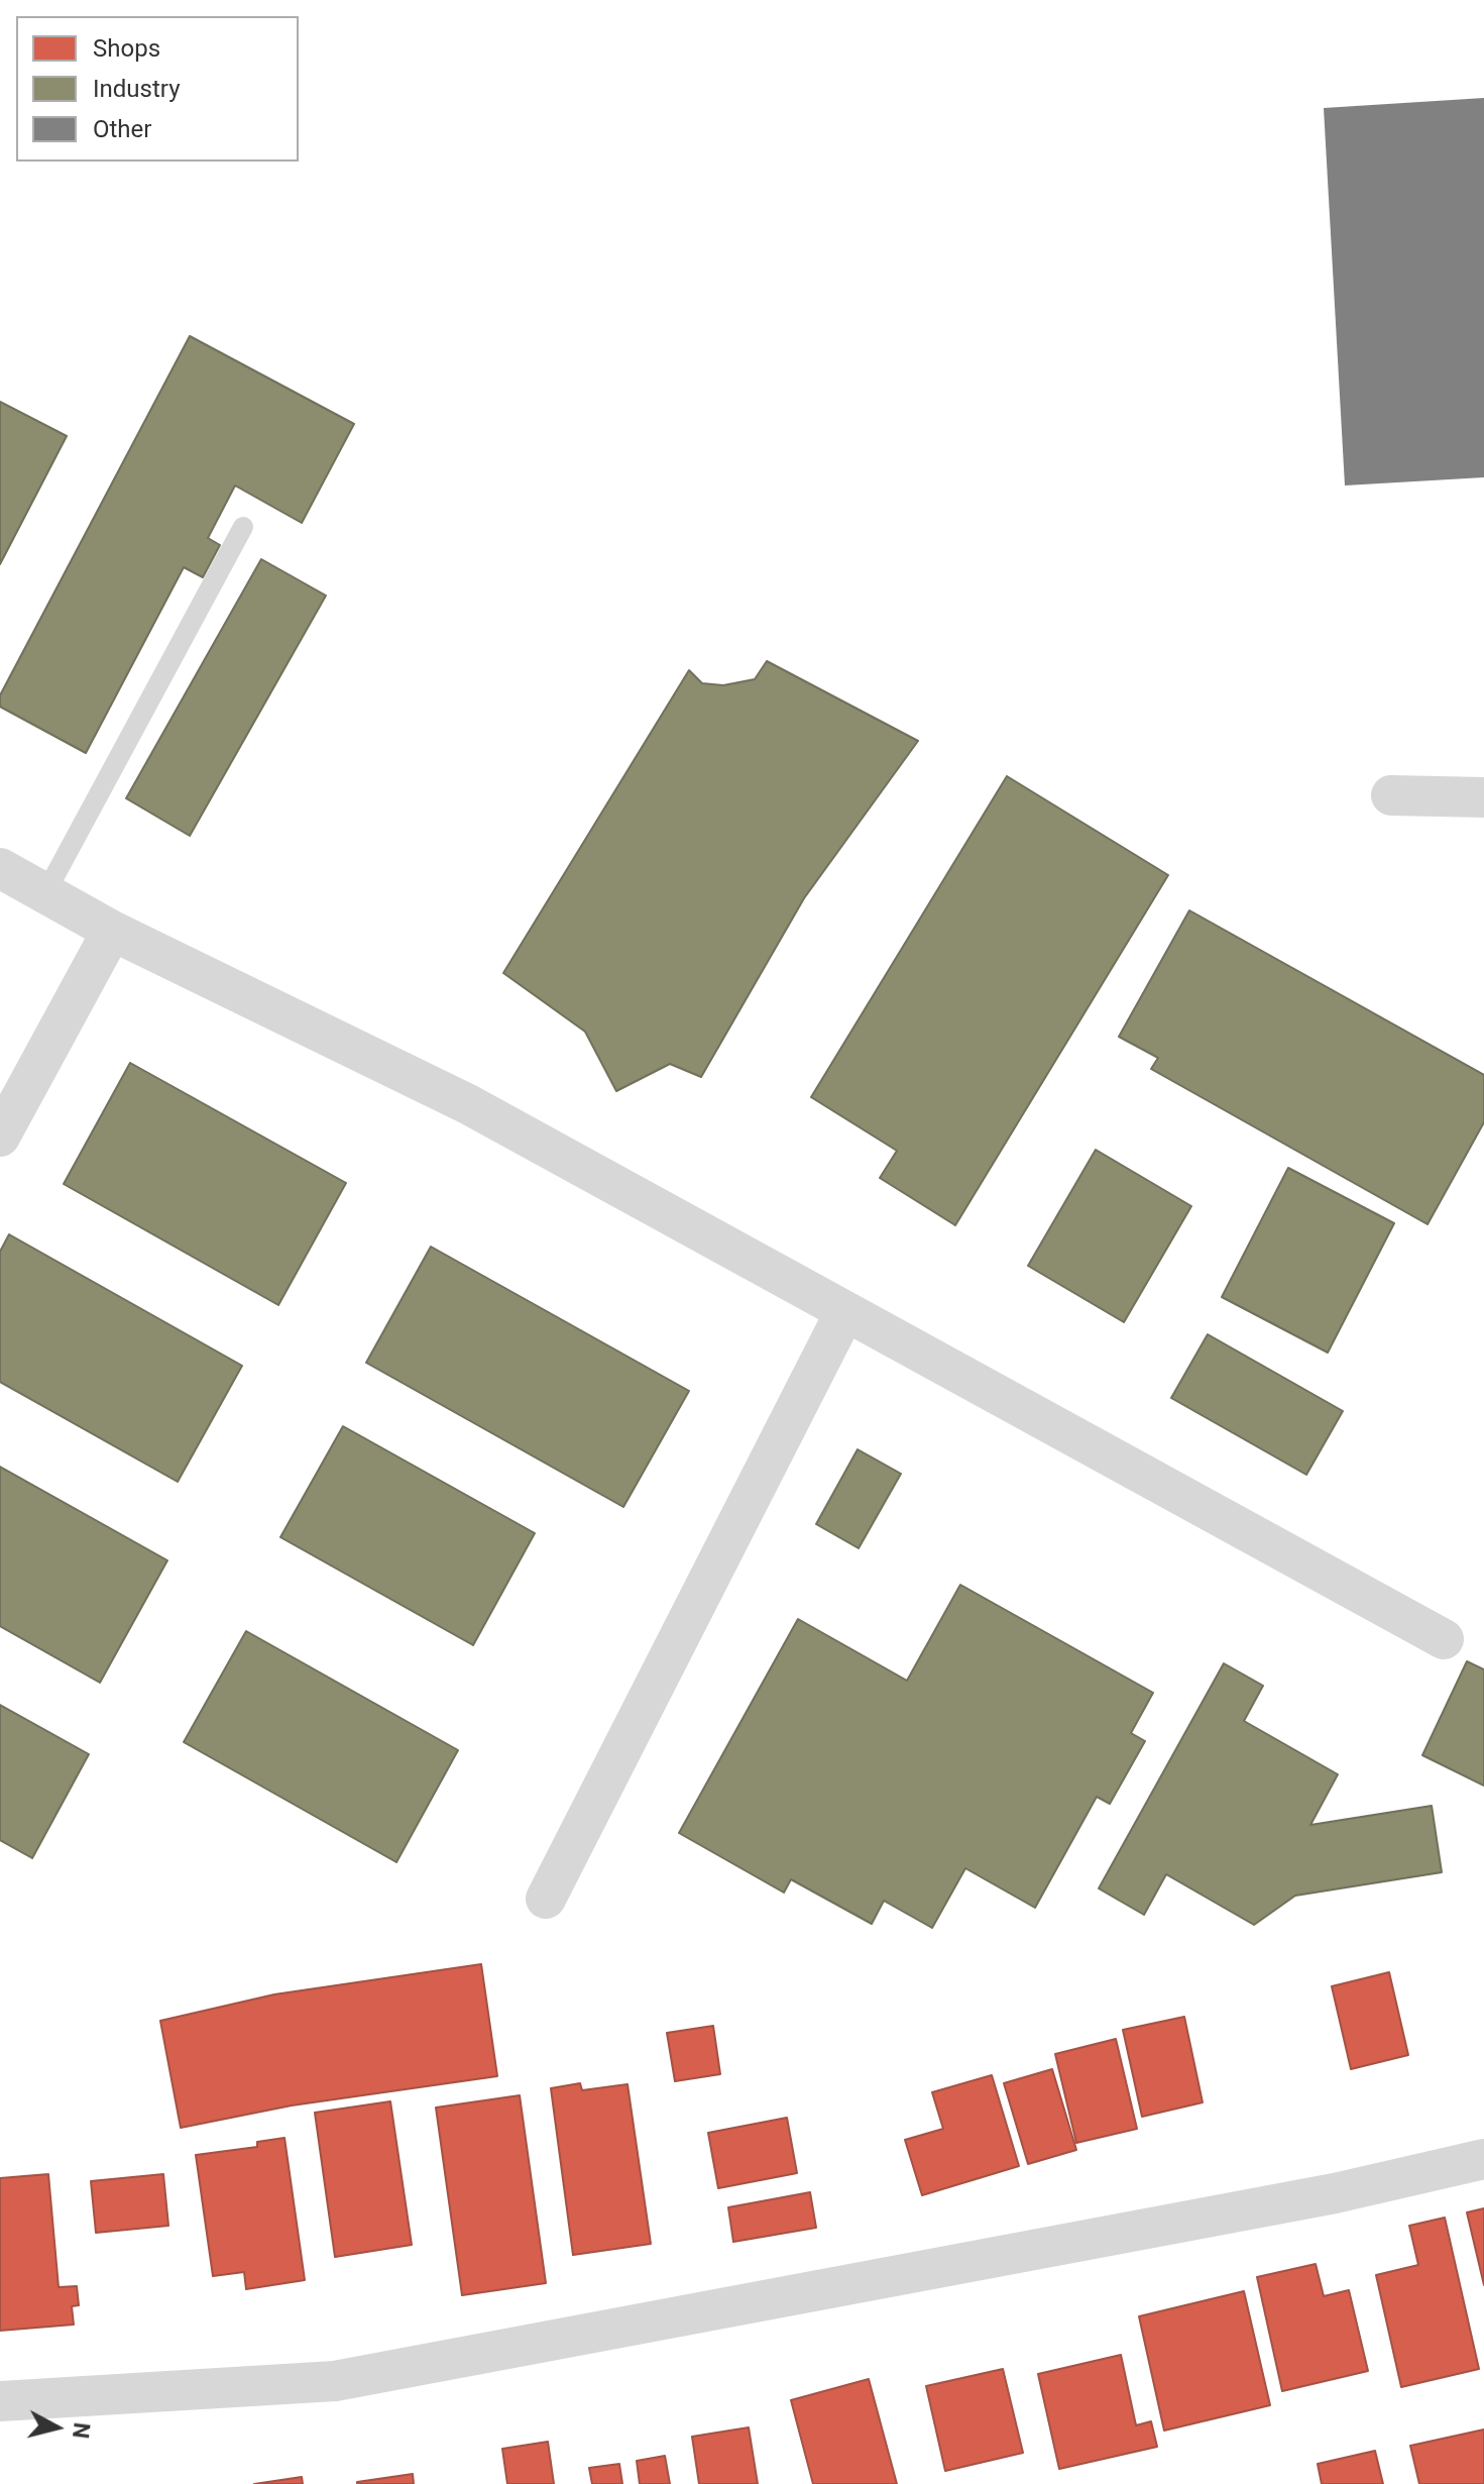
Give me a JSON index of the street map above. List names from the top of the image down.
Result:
{
  "legend": ["Shops", "Industry", "Other"],
  "north": "right"
}
